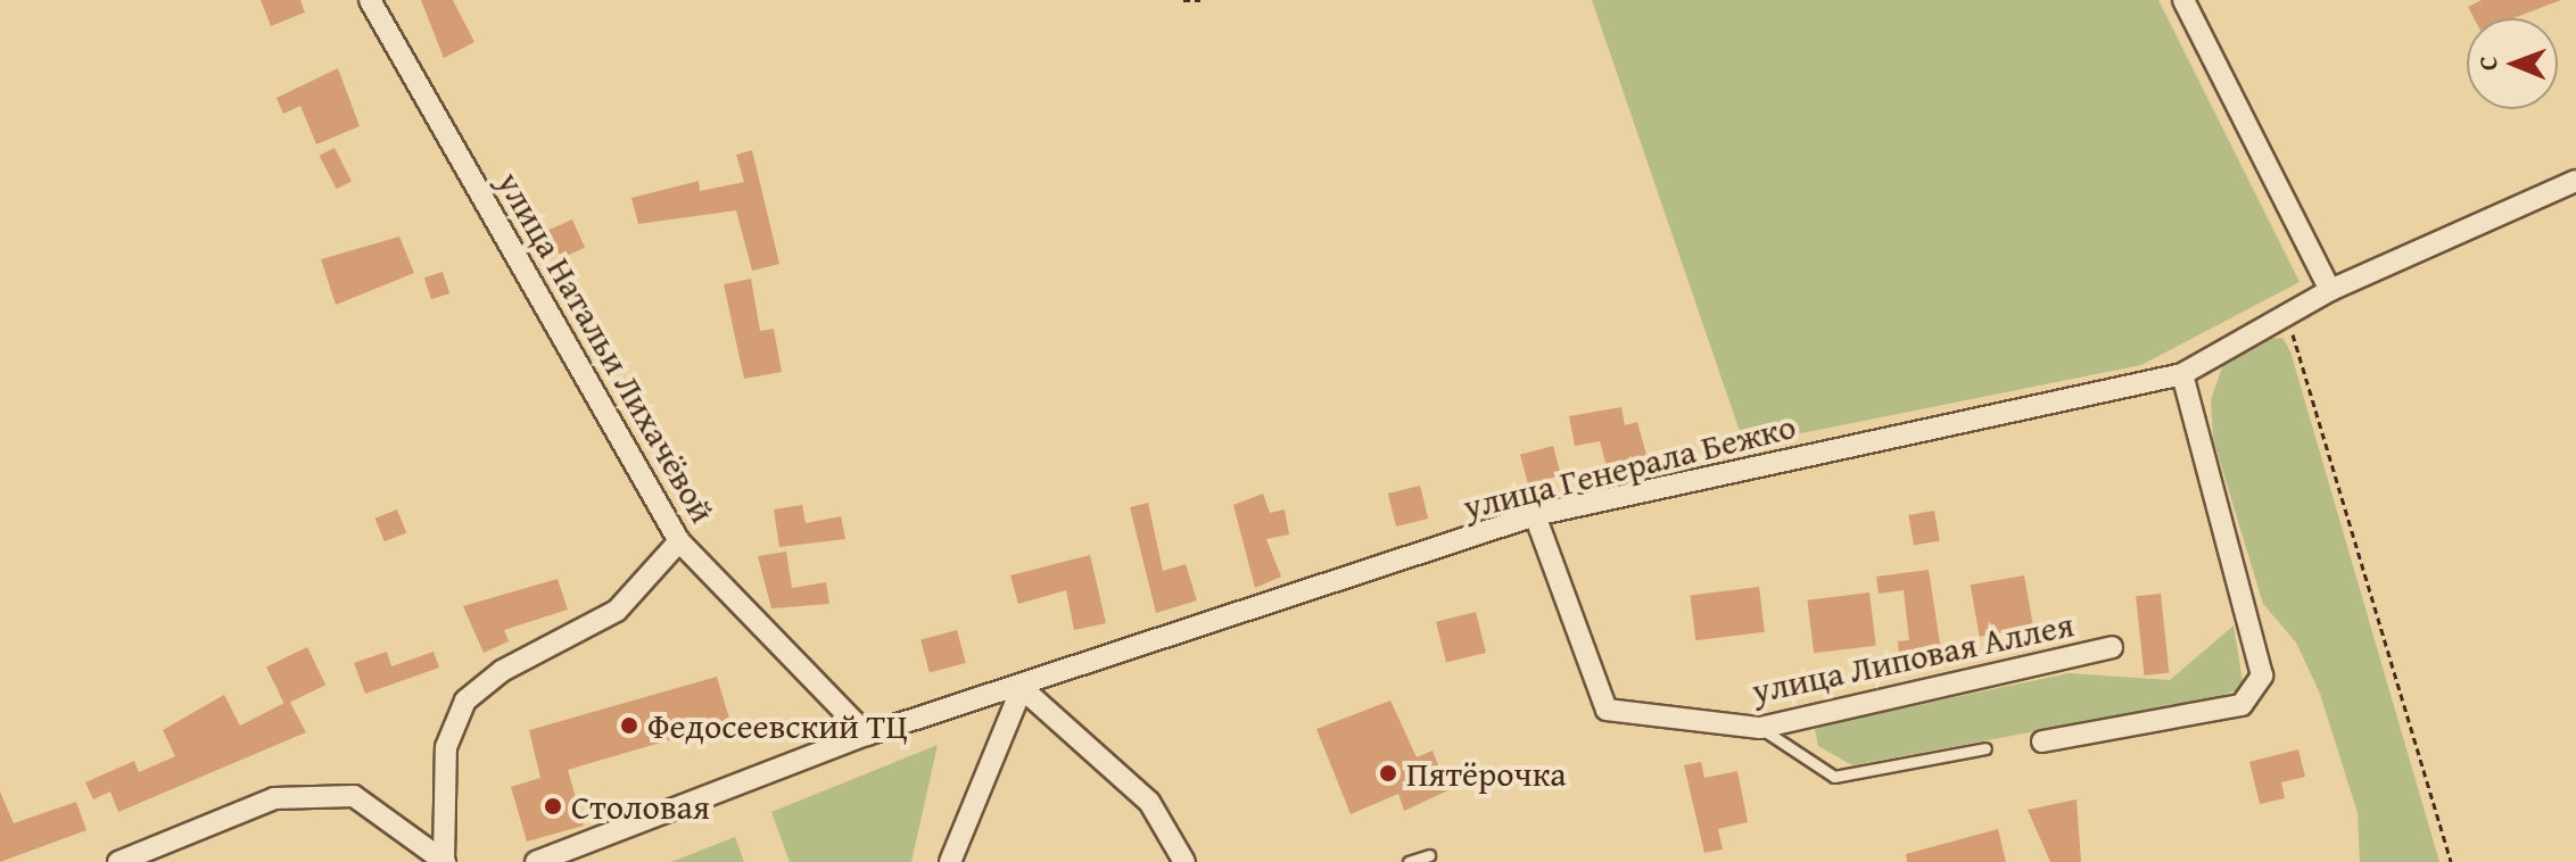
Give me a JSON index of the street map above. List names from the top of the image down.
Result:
{
  "streets": {
    "street": ["улица Натальи Лихачёвой", "улица Генерала Бежко", "улица Липовая Аллея"]
  },
  "crossings": [
    ["улица Натальи Лихачёвой", "улица Генерала Бежко"],
    ["улица Генерала Бежко", "улица Липовая Аллея"]
  ],
  "places": ["Федосеевский ТЦ", "Пятёрочка", "Столовая"],
  "north": "left"
}
